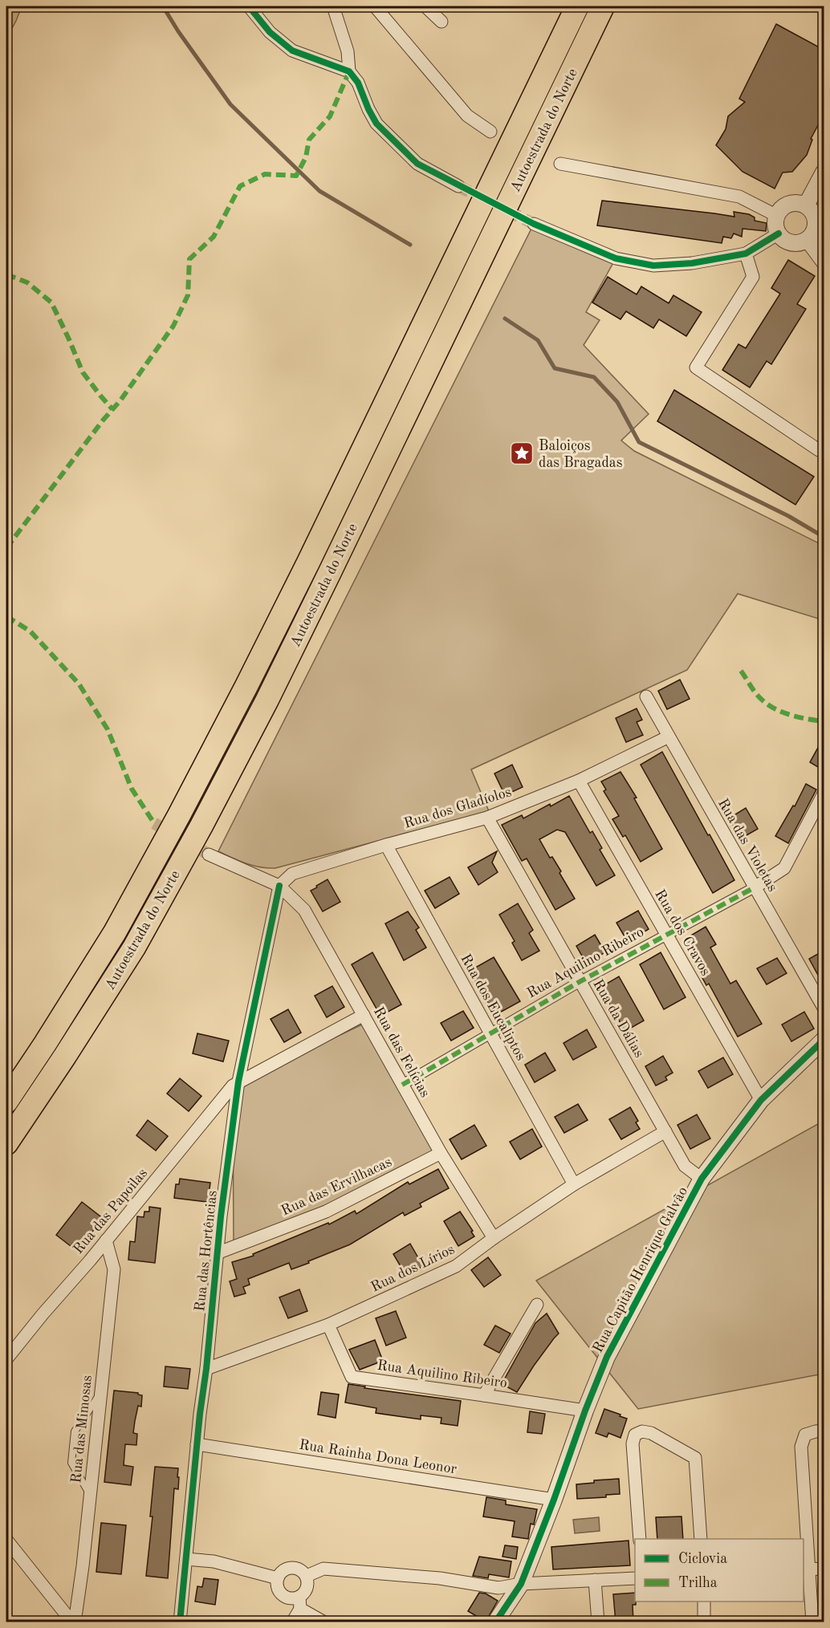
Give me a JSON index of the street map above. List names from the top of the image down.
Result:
{
  "streets": {
    "highway": ["Autoestrada do Norte"],
    "street": [
      "Rua dos Gladíolos",
      "Rua das Violetas",
      "Rua dos Cravos",
      "Rua Aquilino Ribeiro",
      "Rua dos Eucaliptos",
      "Rua da Dálias",
      "Rua das Felícias",
      "Rua das Ervilhacas",
      "Rua das Papoilas",
      "Rua das Hortências",
      "Rua dos Lírios",
      "Rua Capitão Henrique Galvão",
      "Rua das Mimosas",
      "Rua Rainha Dona Leonor"
    ]
  },
  "crossings": [
    ["Rua dos Gladíolos", "Rua das Violetas"],
    ["Rua dos Gladíolos", "Rua dos Cravos"],
    ["Rua dos Gladíolos", "Rua dos Eucaliptos"],
    ["Rua dos Gladíolos", "Rua da Dálias"],
    ["Rua dos Gladíolos", "Rua das Felícias"],
    ["Rua dos Gladíolos", "Rua das Hortências"],
    ["Rua das Violetas", "Rua Aquilino Ribeiro"],
    ["Rua dos Cravos", "Rua Aquilino Ribeiro"],
    ["Rua dos Cravos", "Rua Capitão Henrique Galvão"],
    ["Rua Aquilino Ribeiro", "Rua dos Eucaliptos"],
    ["Rua Aquilino Ribeiro", "Rua da Dálias"],
    ["Rua Aquilino Ribeiro", "Rua das Felícias"],
    ["Rua Aquilino Ribeiro", "Rua dos Lírios"],
    ["Rua Aquilino Ribeiro", "Rua Capitão Henrique Galvão"],
    ["Rua dos Eucaliptos", "Rua dos Lírios"],
    ["Rua da Dálias", "Rua dos Lírios"],
    ["Rua da Dálias", "Rua Capitão Henrique Galvão"],
    ["Rua das Felícias", "Rua das Ervilhacas"],
    ["Rua das Felícias", "Rua das Hortências"],
    ["Rua das Felícias", "Rua dos Lírios"],
    ["Rua das Ervilhacas", "Rua das Hortências"],
    ["Rua das Papoilas", "Rua das Hortências"],
    ["Rua das Papoilas", "Rua das Mimosas"],
    ["Rua das Hortências", "Rua dos Lírios"],
    ["Rua das Hortências", "Rua Rainha Dona Leonor"],
    ["Rua Capitão Henrique Galvão", "Rua Rainha Dona Leonor"]
  ],
  "places": {
    "place": ["Baloiços das Bragadas"]
  },
  "legend": ["Ciclovia", "Trilha"]
}
